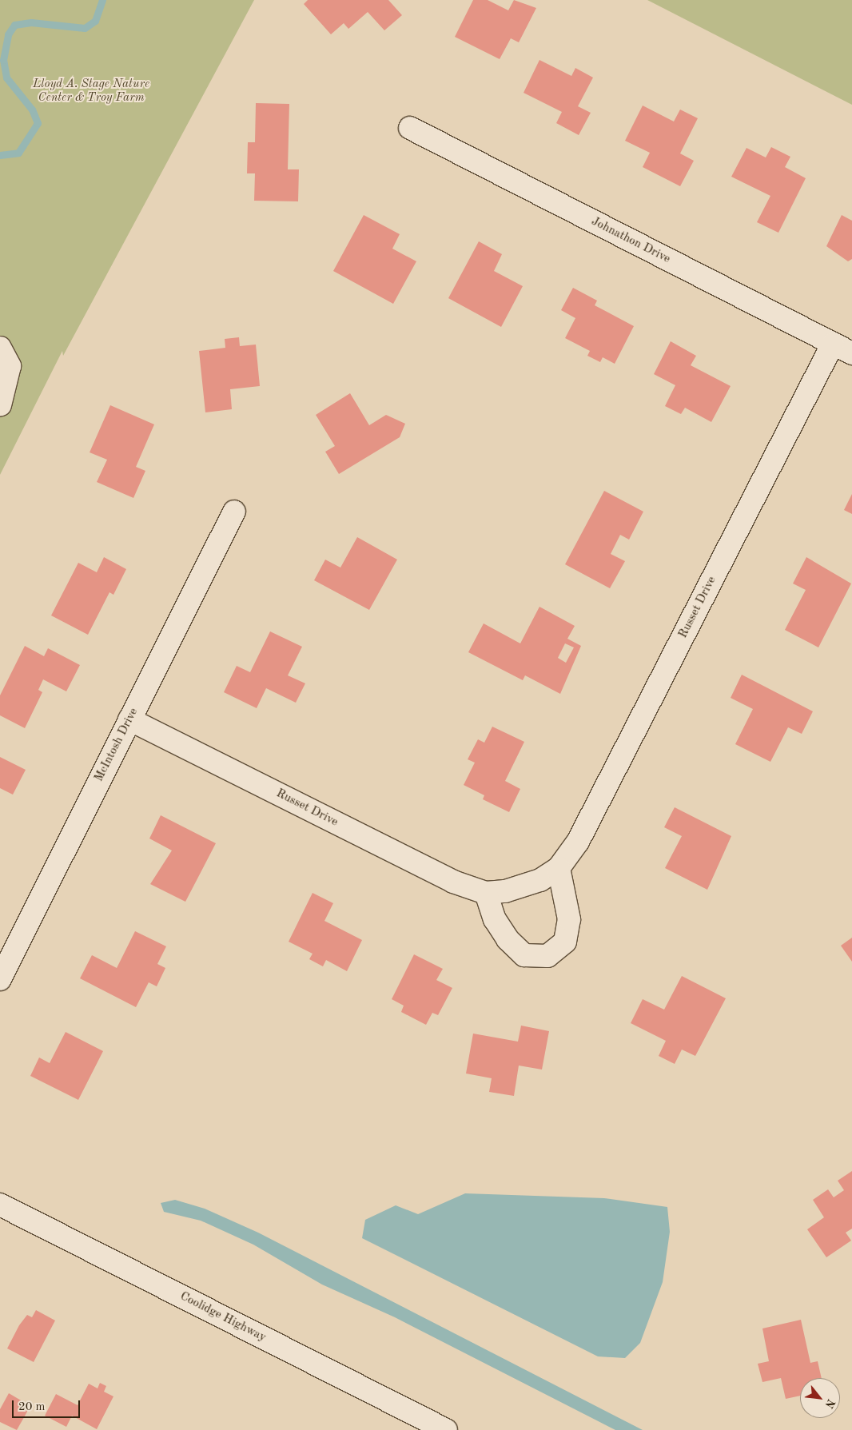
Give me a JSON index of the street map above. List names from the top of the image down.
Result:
{
  "streets": {
    "street": [
      "Johnathon Drive",
      "Russet Drive",
      "McIntosh Drive",
      "Coolidge Highway"
    ]
  },
  "crossings": [
    ["Johnathon Drive", "Russet Drive"],
    ["Russet Drive", "McIntosh Drive"]
  ],
  "parks": ["Lloyd A. Stage Nature Center & Troy Farm"],
  "scale_bar": "20 m",
  "north": "bottom right"
}
